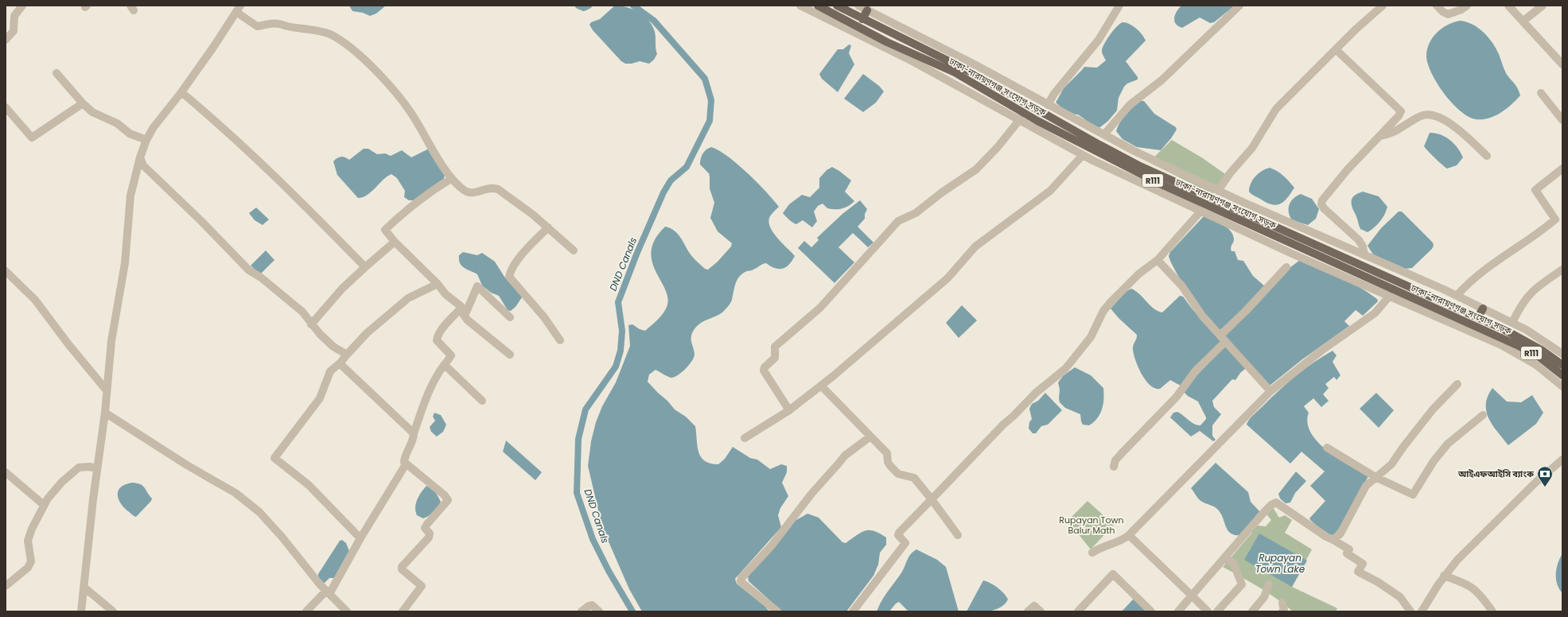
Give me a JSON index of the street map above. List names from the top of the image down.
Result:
{
  "streets": {
    "main road": ["ঢাকা-নারায়ণগঞ্জ সংযোগ সড়ক", "R111"]
  },
  "water": ["DND Canals", "Rupayan Town Lake"],
  "parks": ["Rupayan Town Balur Math"],
  "places": {
    "bank": ["আইএফআইসি ব্যাংক"]
  }
}
